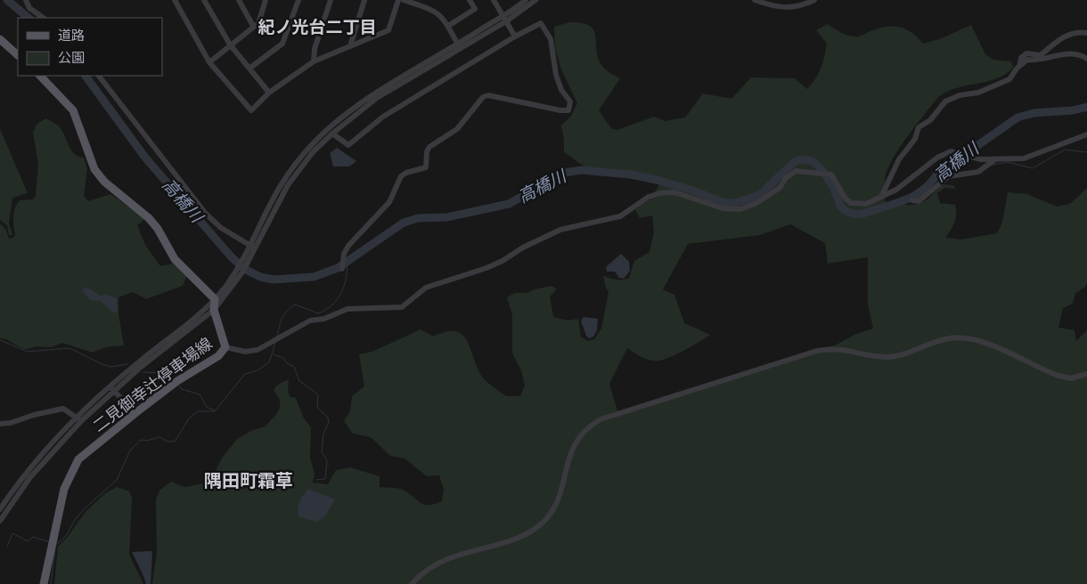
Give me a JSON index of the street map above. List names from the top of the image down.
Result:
{
  "streets": {
    "main road": ["二見御幸辻停車場線"]
  },
  "districts": ["紀ノ光台二丁目", "隅田町霜草"],
  "water": ["高橋川"],
  "legend": ["道路", "公園"]
}
